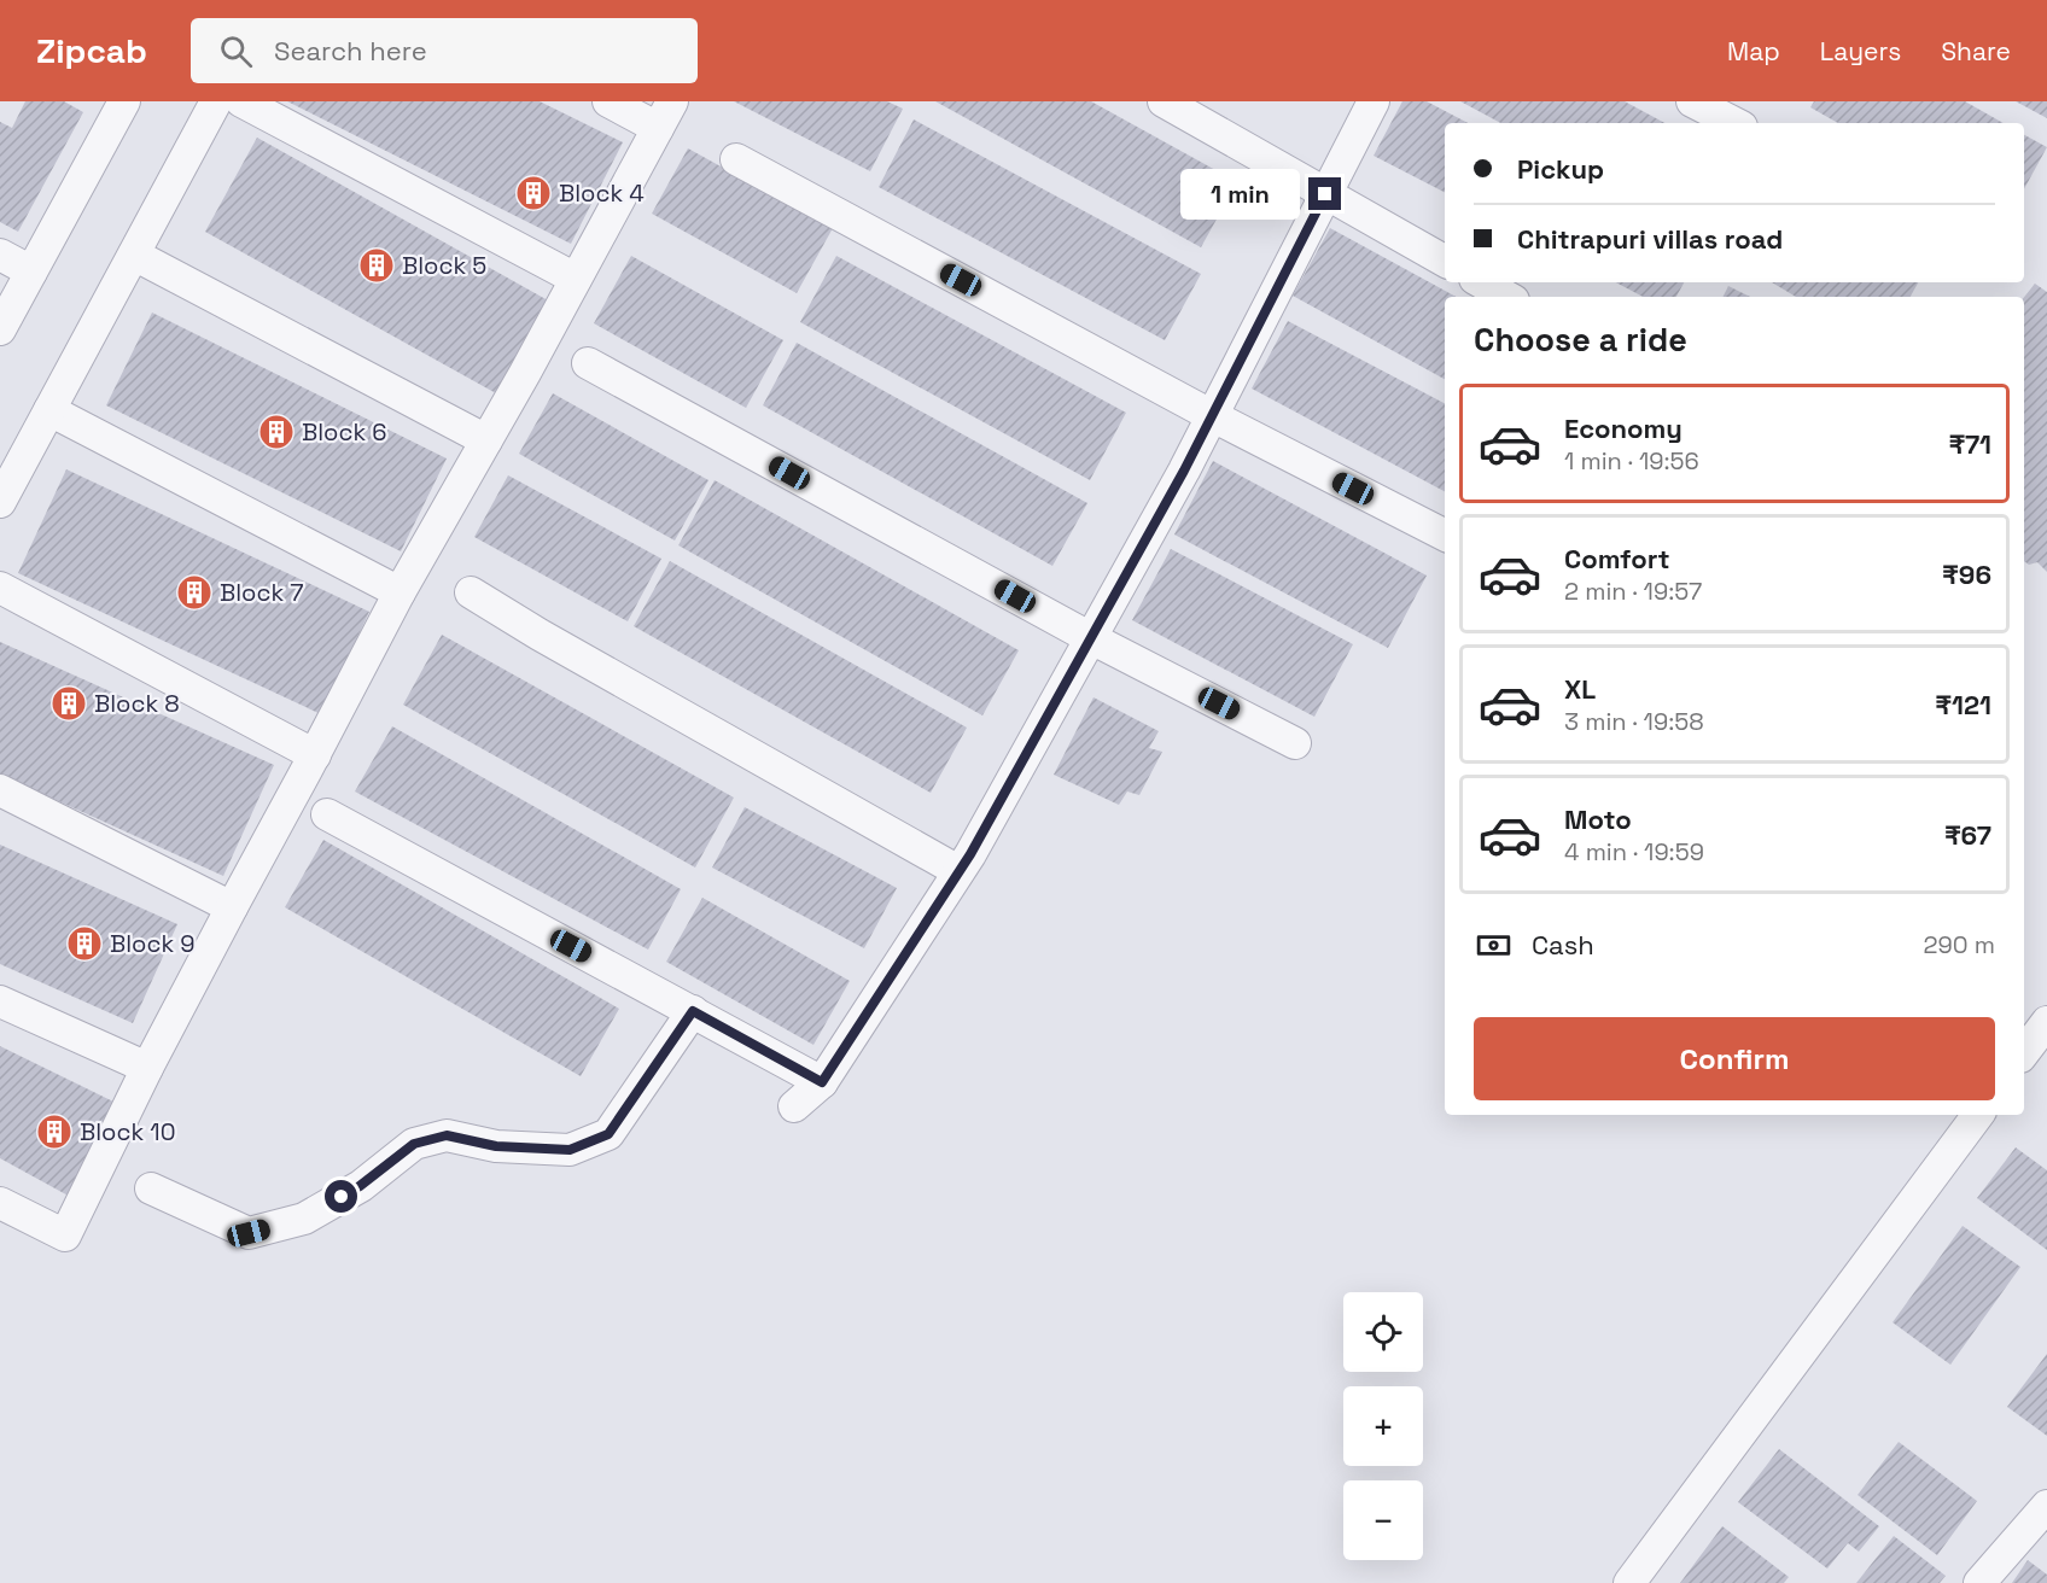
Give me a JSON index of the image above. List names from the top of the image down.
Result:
{
  "places": {
    "building": [
      "Block 4",
      "Block 5",
      "Block 6",
      "Block 7",
      "Block 8",
      "Block 9",
      "Block 10"
    ]
  },
  "page": {
    "header": "Zipcab",
    "search": "Search here",
    "nav": ["Map", "Layers", "Share"],
    "banner": ["Pickup", "Chitrapuri villas road"],
    "bubble": "1 min",
    "heading": "Choose a ride",
    "list": [
      {
        "name": "Economy",
        "note": "1 min · 19:56",
        "value": "₹71"
      },
      {
        "name": "Comfort",
        "note": "2 min · 19:57",
        "value": "₹96"
      },
      {
        "name": "XL",
        "note": "3 min · 19:58",
        "value": "₹121"
      },
      {
        "name": "Moto",
        "note": "4 min · 19:59",
        "value": "₹67"
      }
    ],
    "pay": ["Cash", "290 m"],
    "buttons": "Confirm",
    "map_buttons": ["+", "−"]
  }
}
